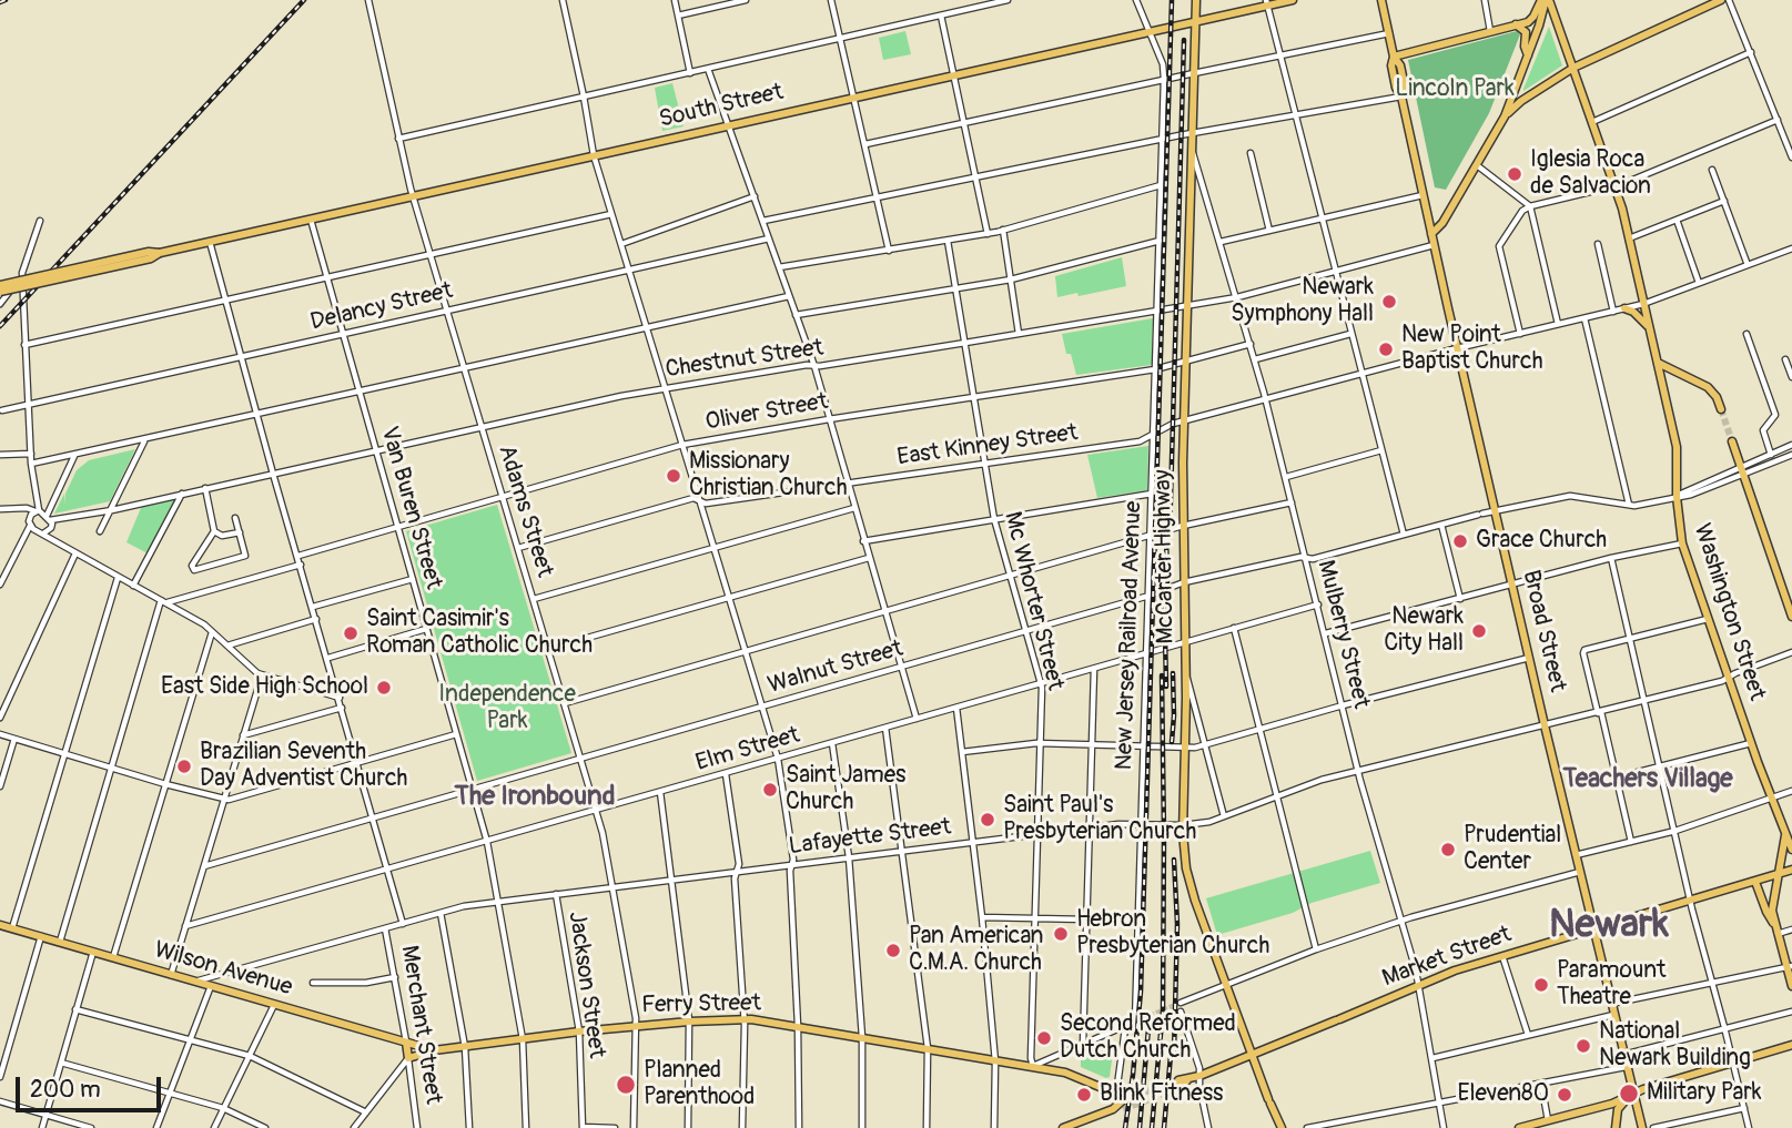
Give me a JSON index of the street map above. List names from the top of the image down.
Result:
{
  "streets": {
    "main road": [
      "South Street",
      "McCarter Highway",
      "Washington Street",
      "Broad Street",
      "Market Street",
      "Wilson Avenue",
      "Ferry Street",
      "Merchant Street"
    ],
    "street": [
      "Delancy Street",
      "Chestnut Street",
      "Oliver Street",
      "East Kinney Street",
      "Van Buren Street",
      "Adams Street",
      "Mc Whorter Street",
      "Mulberry Street",
      "New Jersey Railroad Avenue",
      "Walnut Street",
      "Elm Street",
      "Lafayette Street",
      "Jackson Street"
    ]
  },
  "crossings": [
    ["South Street", "Van Buren Street"],
    ["South Street", "Adams Street"],
    ["South Street", "McCarter Highway"],
    ["South Street", "New Jersey Railroad Avenue"],
    ["Delancy Street", "Van Buren Street"],
    ["Delancy Street", "Adams Street"],
    ["Chestnut Street", "Van Buren Street"],
    ["Chestnut Street", "Adams Street"],
    ["Chestnut Street", "McCarter Highway"],
    ["Chestnut Street", "Mc Whorter Street"],
    ["Chestnut Street", "Broad Street"],
    ["Chestnut Street", "Mulberry Street"],
    ["Chestnut Street", "New Jersey Railroad Avenue"],
    ["Oliver Street", "Van Buren Street"],
    ["Oliver Street", "Adams Street"],
    ["Oliver Street", "McCarter Highway"],
    ["Oliver Street", "Mc Whorter Street"],
    ["Oliver Street", "Mulberry Street"],
    ["Oliver Street", "New Jersey Railroad Avenue"],
    ["East Kinney Street", "Adams Street"],
    ["East Kinney Street", "McCarter Highway"],
    ["East Kinney Street", "Mc Whorter Street"],
    ["East Kinney Street", "Washington Street"],
    ["East Kinney Street", "Broad Street"],
    ["East Kinney Street", "Mulberry Street"],
    ["East Kinney Street", "New Jersey Railroad Avenue"],
    ["Van Buren Street", "Walnut Street"],
    ["Van Buren Street", "Elm Street"],
    ["Van Buren Street", "Lafayette Street"],
    ["Van Buren Street", "Ferry Street"],
    ["Adams Street", "Walnut Street"],
    ["Adams Street", "Elm Street"],
    ["Adams Street", "Lafayette Street"],
    ["Adams Street", "Ferry Street"],
    ["McCarter Highway", "Mulberry Street"],
    ["McCarter Highway", "Walnut Street"],
    ["McCarter Highway", "Elm Street"],
    ["McCarter Highway", "Lafayette Street"],
    ["McCarter Highway", "Market Street"],
    ["Mc Whorter Street", "Walnut Street"],
    ["Mc Whorter Street", "Elm Street"],
    ["Mc Whorter Street", "Lafayette Street"],
    ["Mc Whorter Street", "Ferry Street"],
    ["Washington Street", "Walnut Street"],
    ["Washington Street", "Lafayette Street"],
    ["Broad Street", "Walnut Street"],
    ["Broad Street", "Lafayette Street"],
    ["Broad Street", "Market Street"],
    ["Mulberry Street", "Walnut Street"],
    ["Mulberry Street", "Elm Street"],
    ["Mulberry Street", "Lafayette Street"],
    ["Mulberry Street", "Market Street"],
    ["New Jersey Railroad Avenue", "Walnut Street"],
    ["New Jersey Railroad Avenue", "Elm Street"],
    ["New Jersey Railroad Avenue", "Lafayette Street"],
    ["Lafayette Street", "Wilson Avenue"],
    ["Lafayette Street", "Jackson Street"],
    ["Lafayette Street", "Merchant Street"],
    ["Wilson Avenue", "Ferry Street"],
    ["Wilson Avenue", "Merchant Street"],
    ["Jackson Street", "Ferry Street"],
    ["Ferry Street", "Merchant Street"]
  ],
  "districts": ["Teachers Village", "The Ironbound", "Newark"],
  "parks": ["Lincoln Park", "Independence Park"],
  "places": [
    "Iglesia Roca de Salvacion",
    "Newark Symphony Hall",
    "New Point Baptist Church",
    "Missionary Christian Church",
    "Grace Church",
    "Newark City Hall",
    "Saint Casimir's Roman Catholic Church",
    "East Side High School",
    "Brazilian Seventh Day Adventist Church",
    "Saint James Church",
    "Saint Paul's Presbyterian Church",
    "Prudential Center",
    "Hebron Presbyterian Church",
    "Pan American C.M.A. Church",
    "Paramount Theatre",
    "Second Reformed Dutch Church",
    "National Newark Building",
    "Planned Parenthood",
    "Military Park",
    "Blink Fitness",
    "Eleven80"
  ],
  "scale_bar": "200 m"
}
